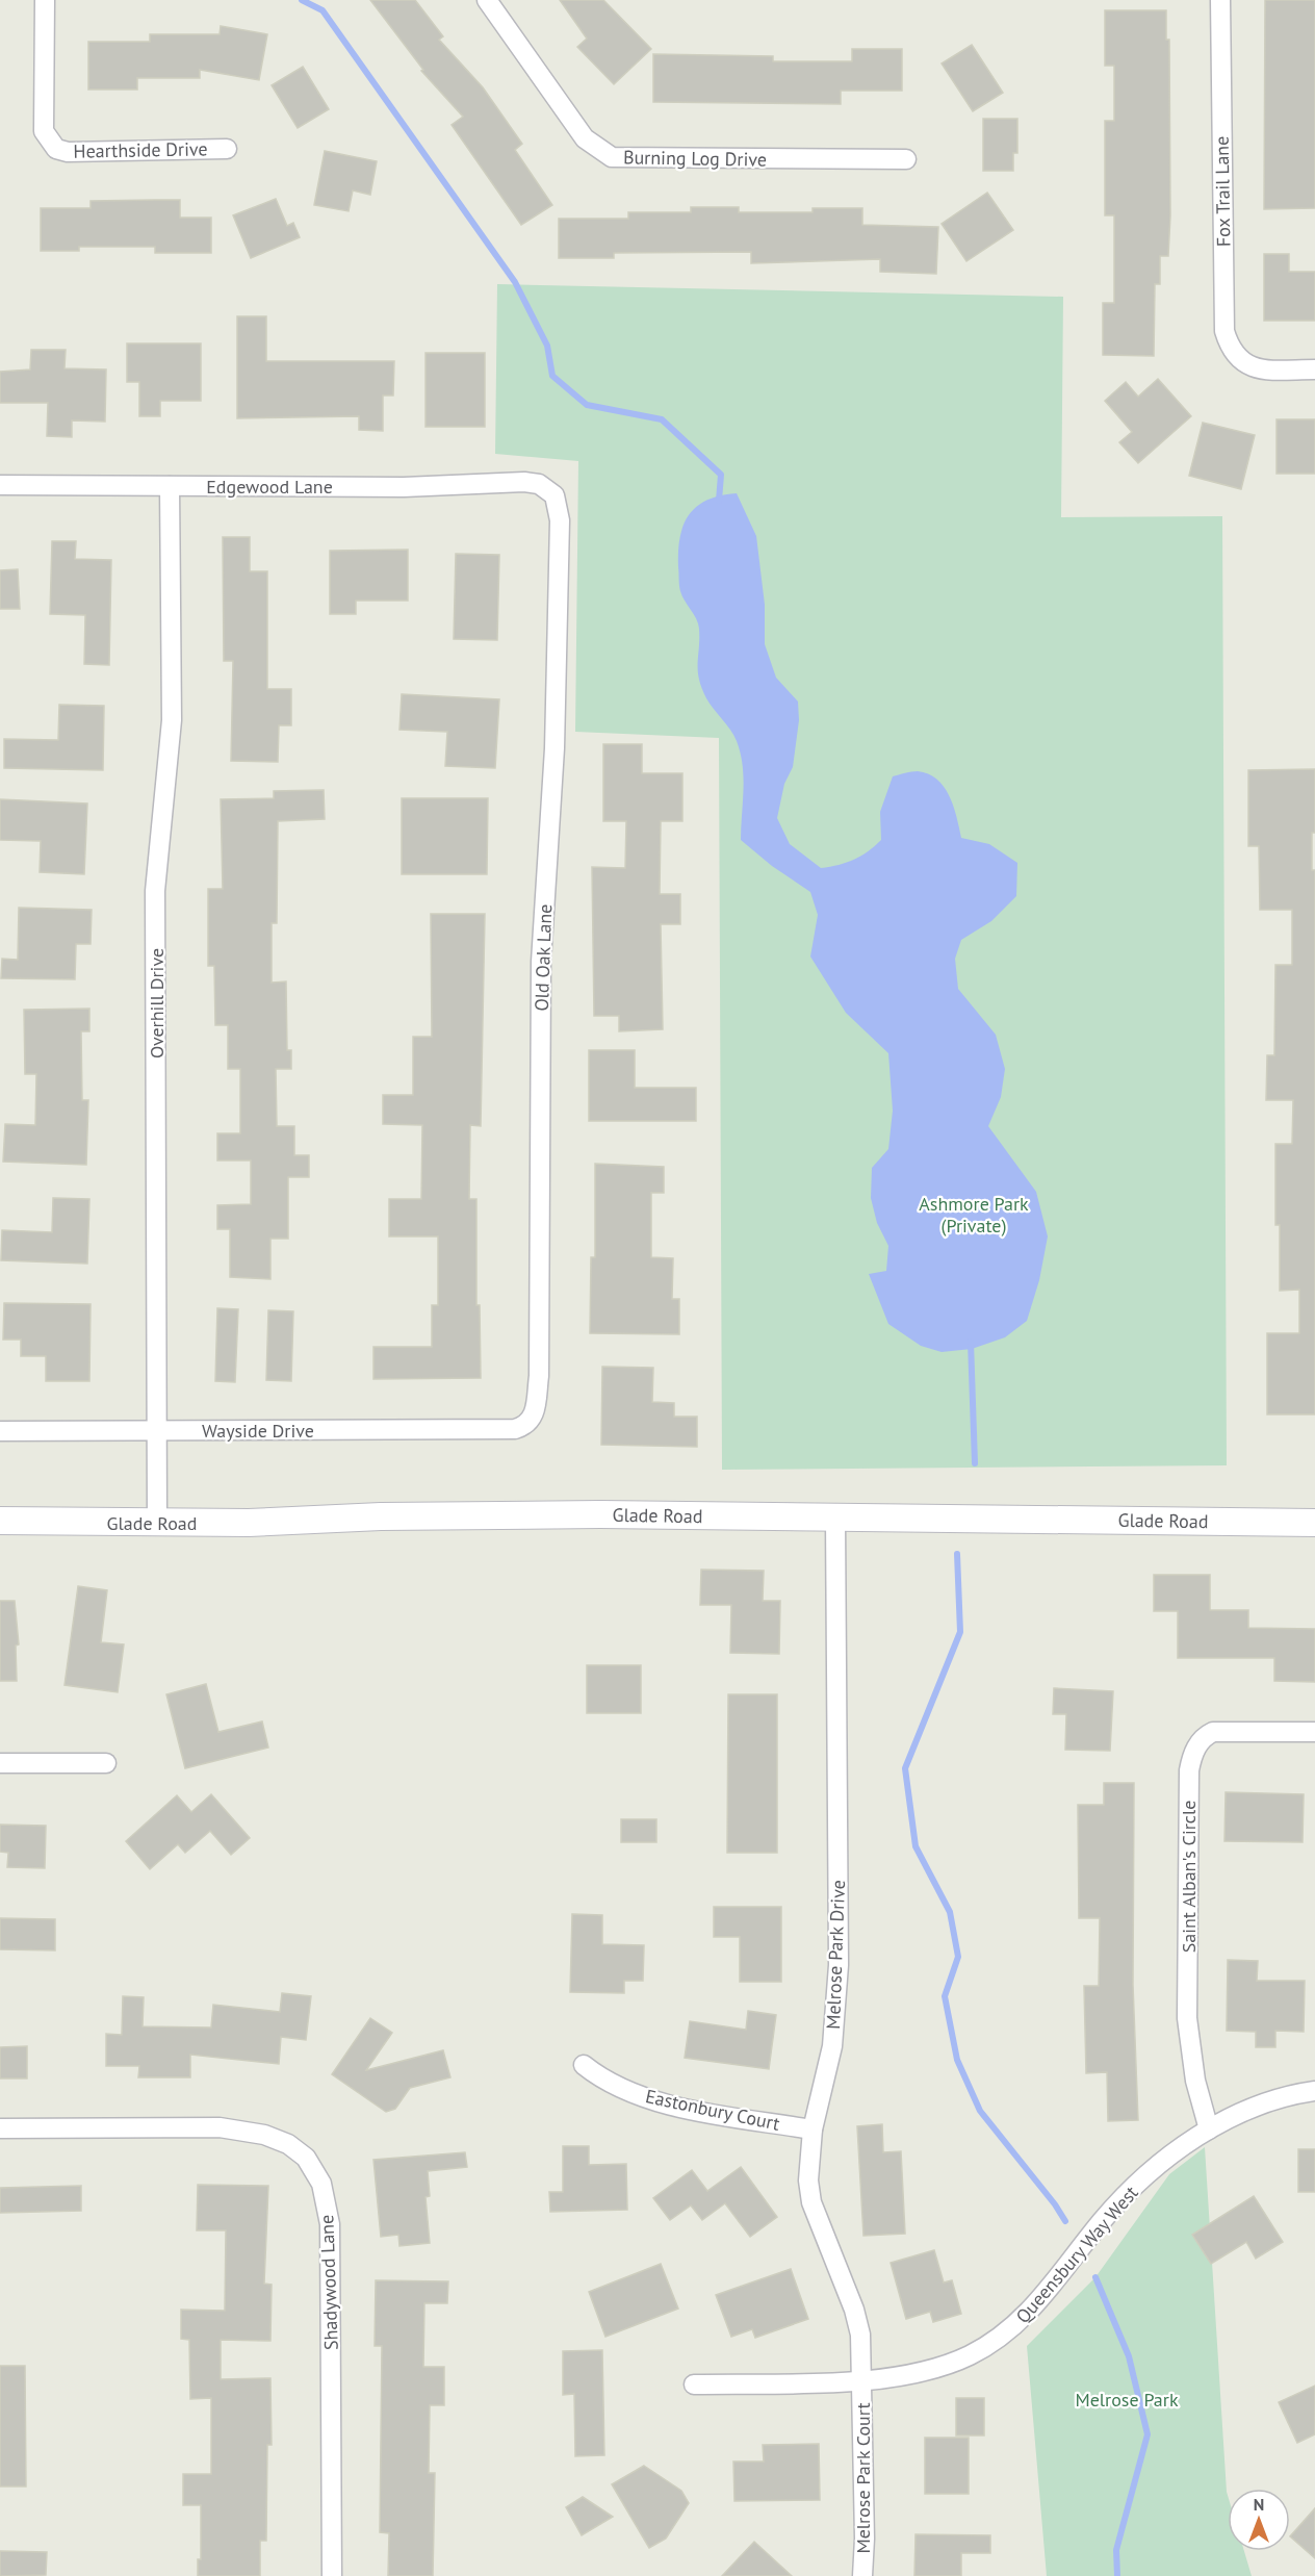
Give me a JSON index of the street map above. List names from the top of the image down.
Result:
{
  "streets": {
    "main road": ["Glade Road"],
    "street": [
      "Hearthside Drive",
      "Burning Log Drive",
      "Fox Trail Lane",
      "Edgewood Lane",
      "Old Oak Lane",
      "Overhill Drive",
      "Wayside Drive",
      "Saint Alban's Circle",
      "Melrose Park Drive",
      "Eastonbury Court",
      "Queensbury Way West",
      "Shadywood Lane",
      "Melrose Park Court"
    ]
  },
  "crossings": [
    ["Edgewood Lane", "Old Oak Lane"],
    ["Edgewood Lane", "Overhill Drive"],
    ["Old Oak Lane", "Wayside Drive"],
    ["Overhill Drive", "Wayside Drive"],
    ["Overhill Drive", "Glade Road"],
    ["Glade Road", "Melrose Park Drive"],
    ["Saint Alban's Circle", "Queensbury Way West"],
    ["Melrose Park Drive", "Eastonbury Court"],
    ["Melrose Park Drive", "Queensbury Way West"],
    ["Melrose Park Drive", "Melrose Park Court"],
    ["Queensbury Way West", "Melrose Park Court"]
  ],
  "parks": ["Ashmore Park (Private)", "Melrose Park"],
  "north": "top"
}
